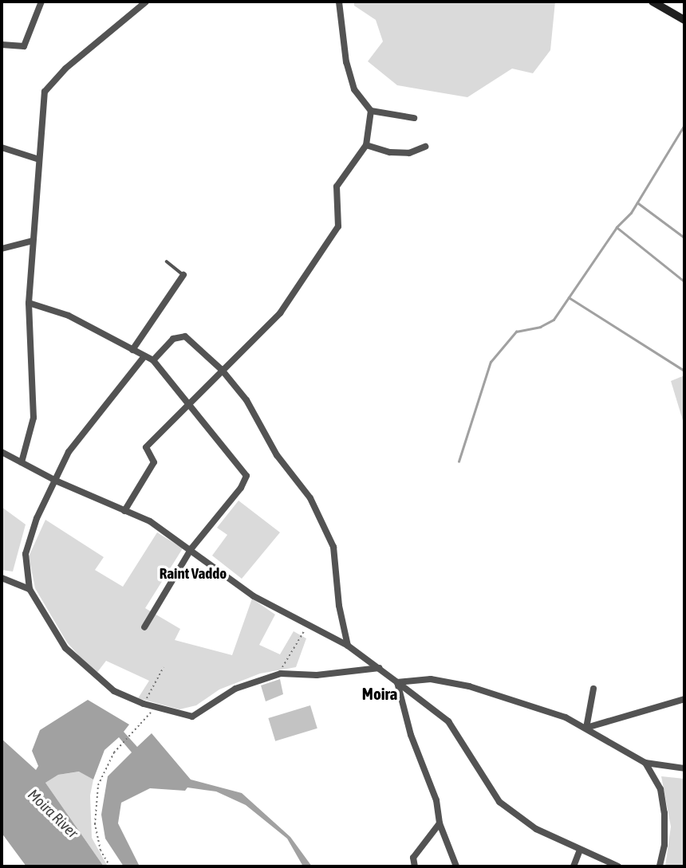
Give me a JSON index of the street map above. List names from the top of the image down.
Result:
{
  "districts": ["Raint Vaddo", "Moira"],
  "water": ["Moira River"]
}
